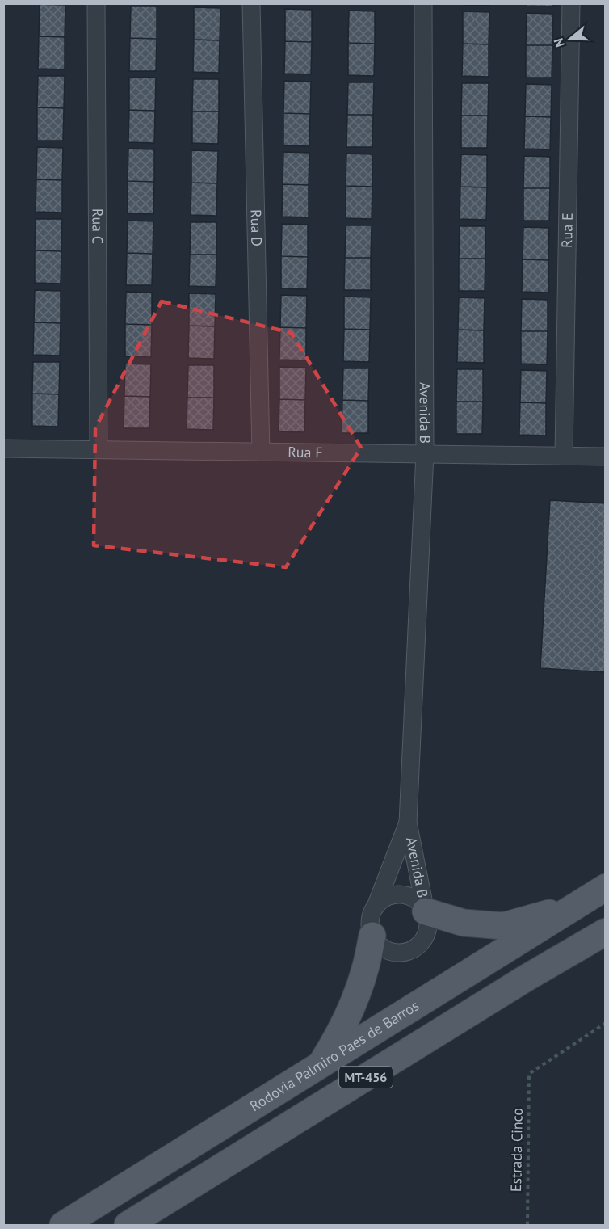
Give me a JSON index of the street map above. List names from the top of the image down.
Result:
{
  "streets": {
    "main road": ["Rodovia Palmiro Paes de Barros", "MT-456"],
    "street": [
      "Rua C",
      "Rua D",
      "Rua E",
      "Avenida B",
      "Rua F"
    ],
    "path": ["Estrada Cinco"]
  },
  "crossings": [
    ["Rua C", "Rua F"],
    ["Rua D", "Rua F"],
    ["Rua E", "Rua F"],
    ["Avenida B", "Rua F"]
  ],
  "north": "left"
}
